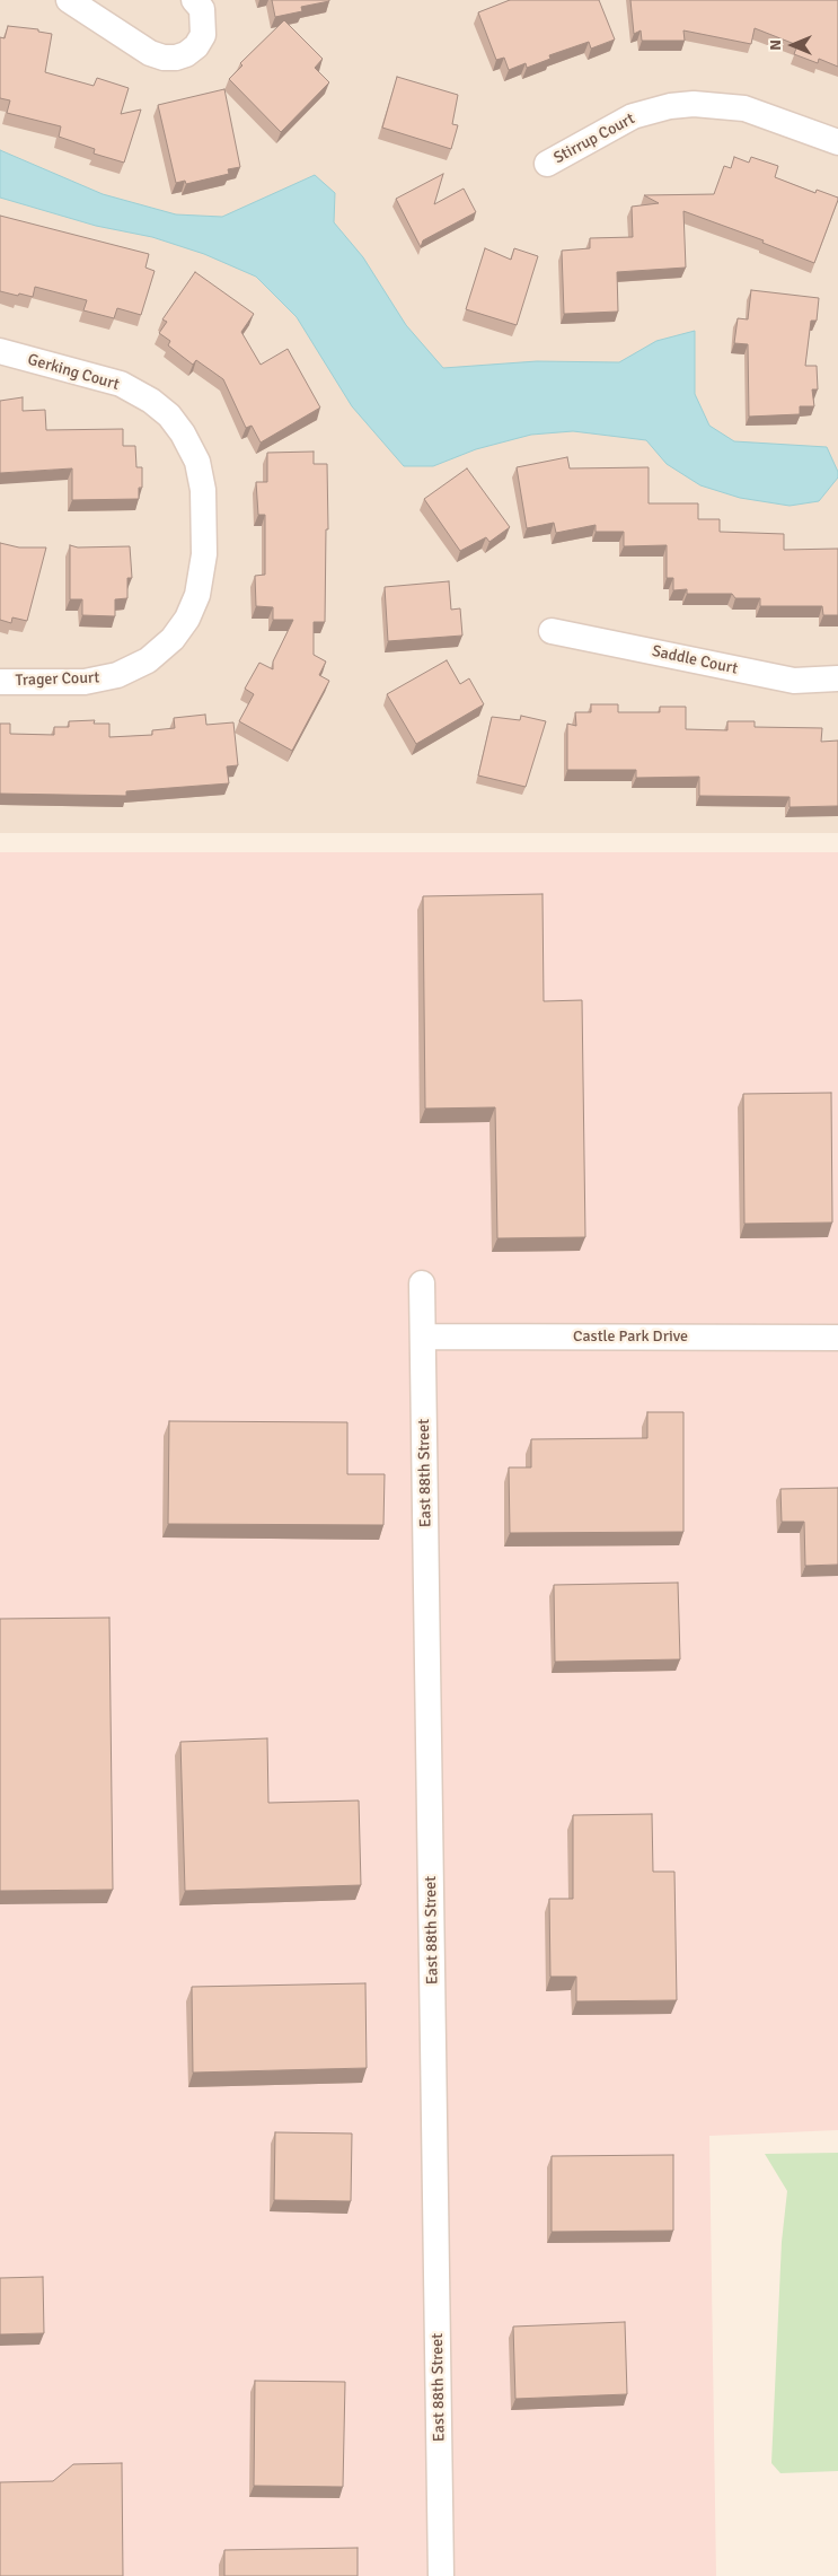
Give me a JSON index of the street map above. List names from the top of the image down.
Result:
{
  "streets": {
    "street": [
      "Stirrup Court",
      "Gerking Court",
      "Saddle Court",
      "Trager Court",
      "Castle Park Drive",
      "East 88th Street"
    ]
  },
  "crossings": [
    ["Gerking Court", "Trager Court"],
    ["Castle Park Drive", "East 88th Street"]
  ],
  "north": "left"
}
